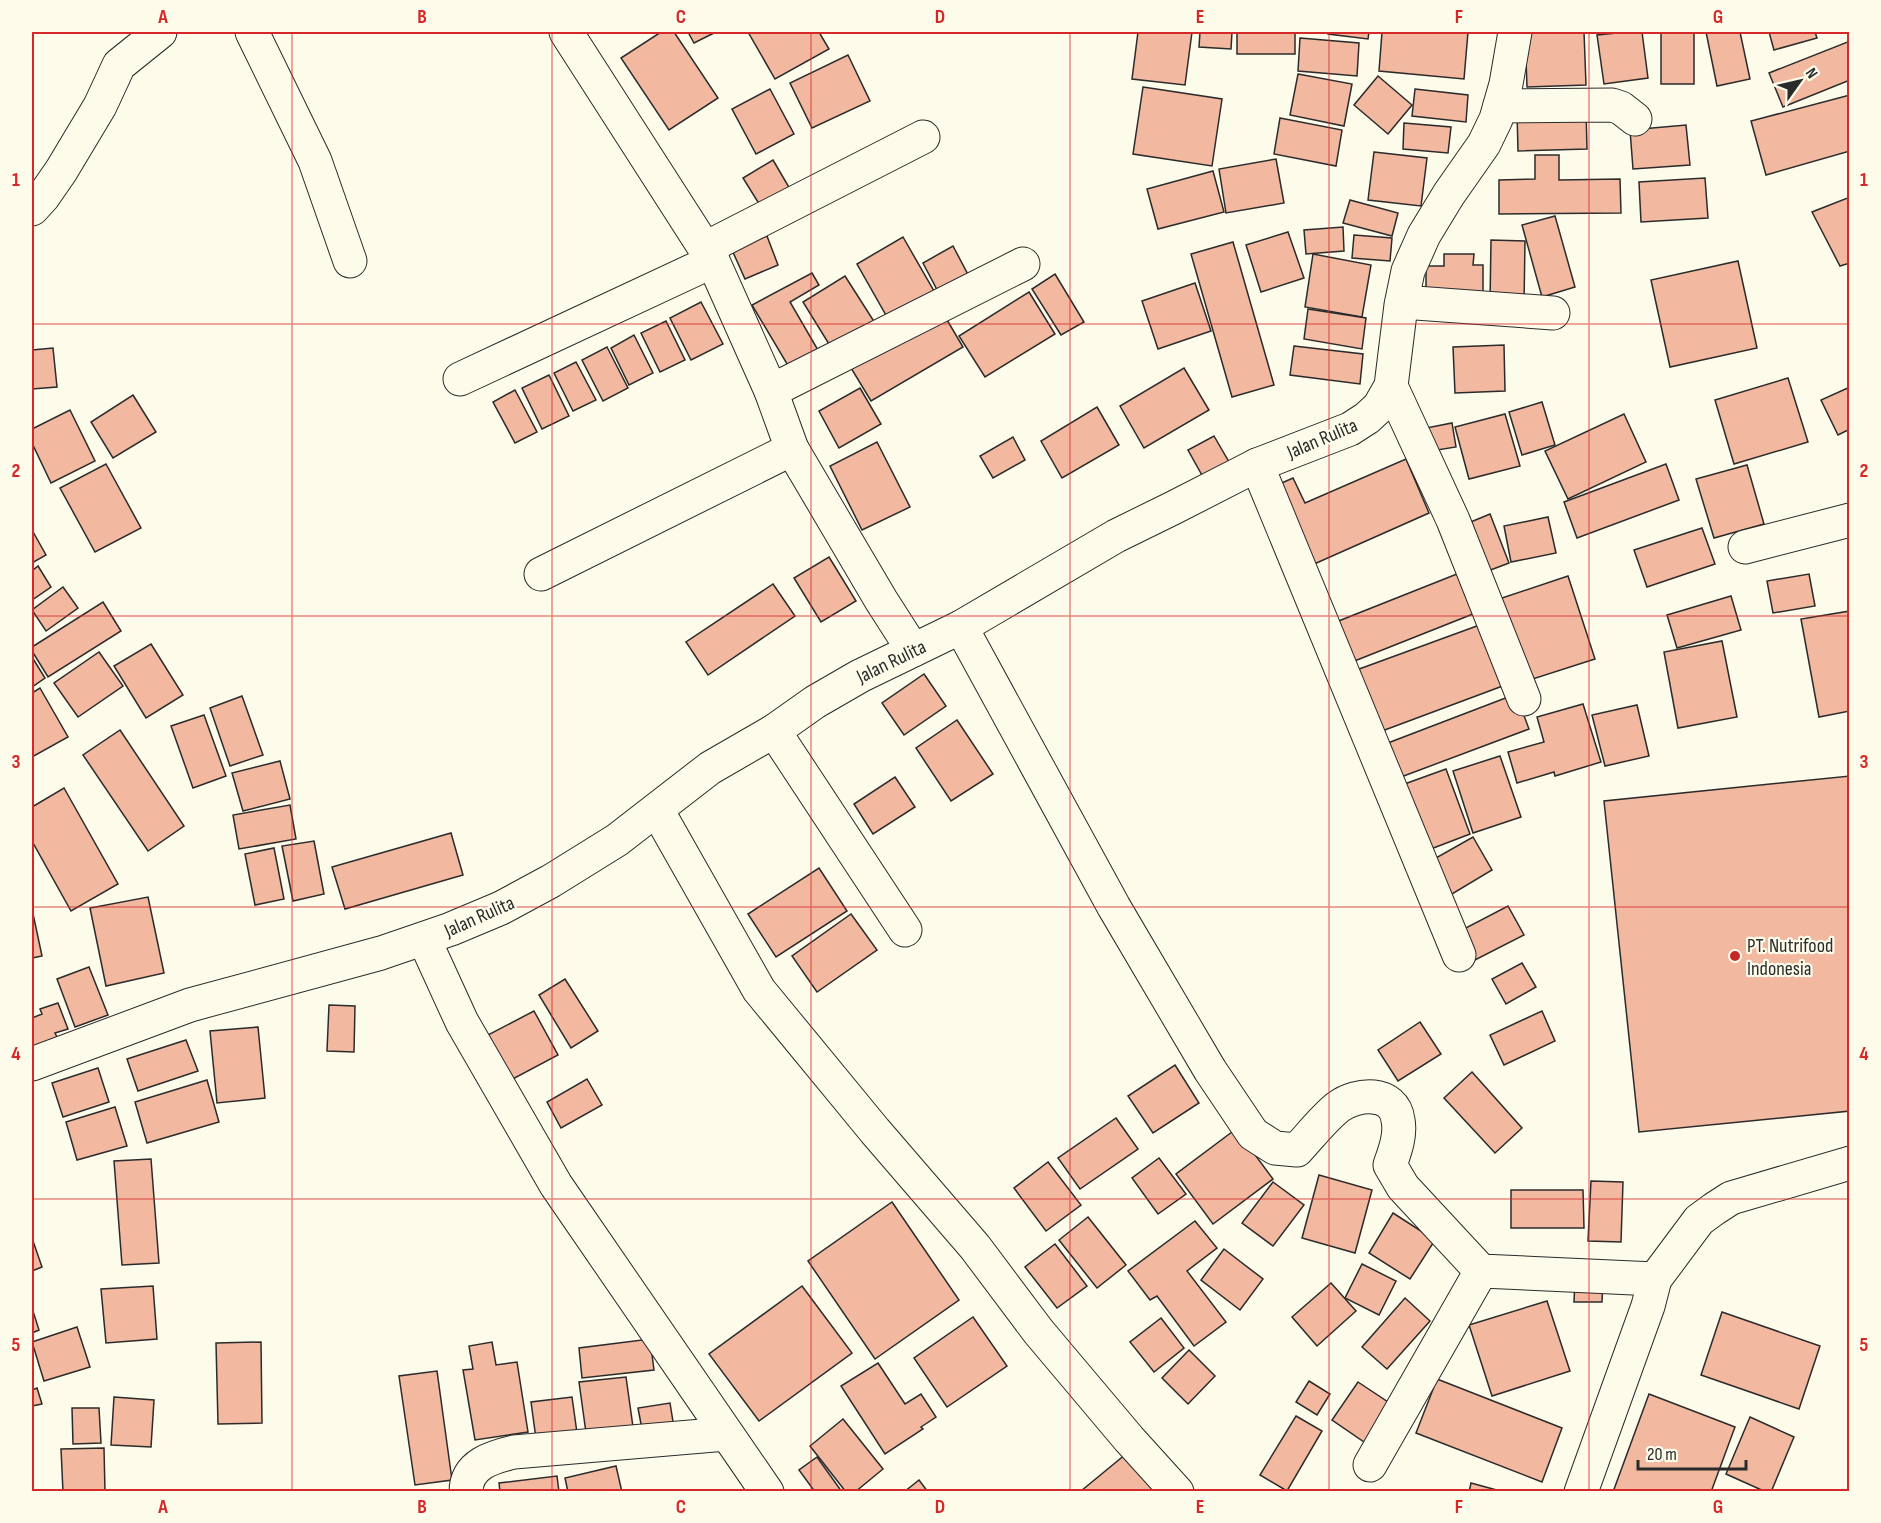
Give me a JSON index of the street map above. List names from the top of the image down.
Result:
{
  "streets": {
    "street": ["Jalan Rulita"]
  },
  "places": ["PT. Nutrifood Indonesia"],
  "scale_bar": "20 m",
  "north": "top right",
  "grid": {
    "columns": [
      "A",
      "B",
      "C",
      "D",
      "E",
      "F",
      "G"
    ],
    "rows": [
      "1",
      "2",
      "3",
      "4",
      "5"
    ]
  }
}
